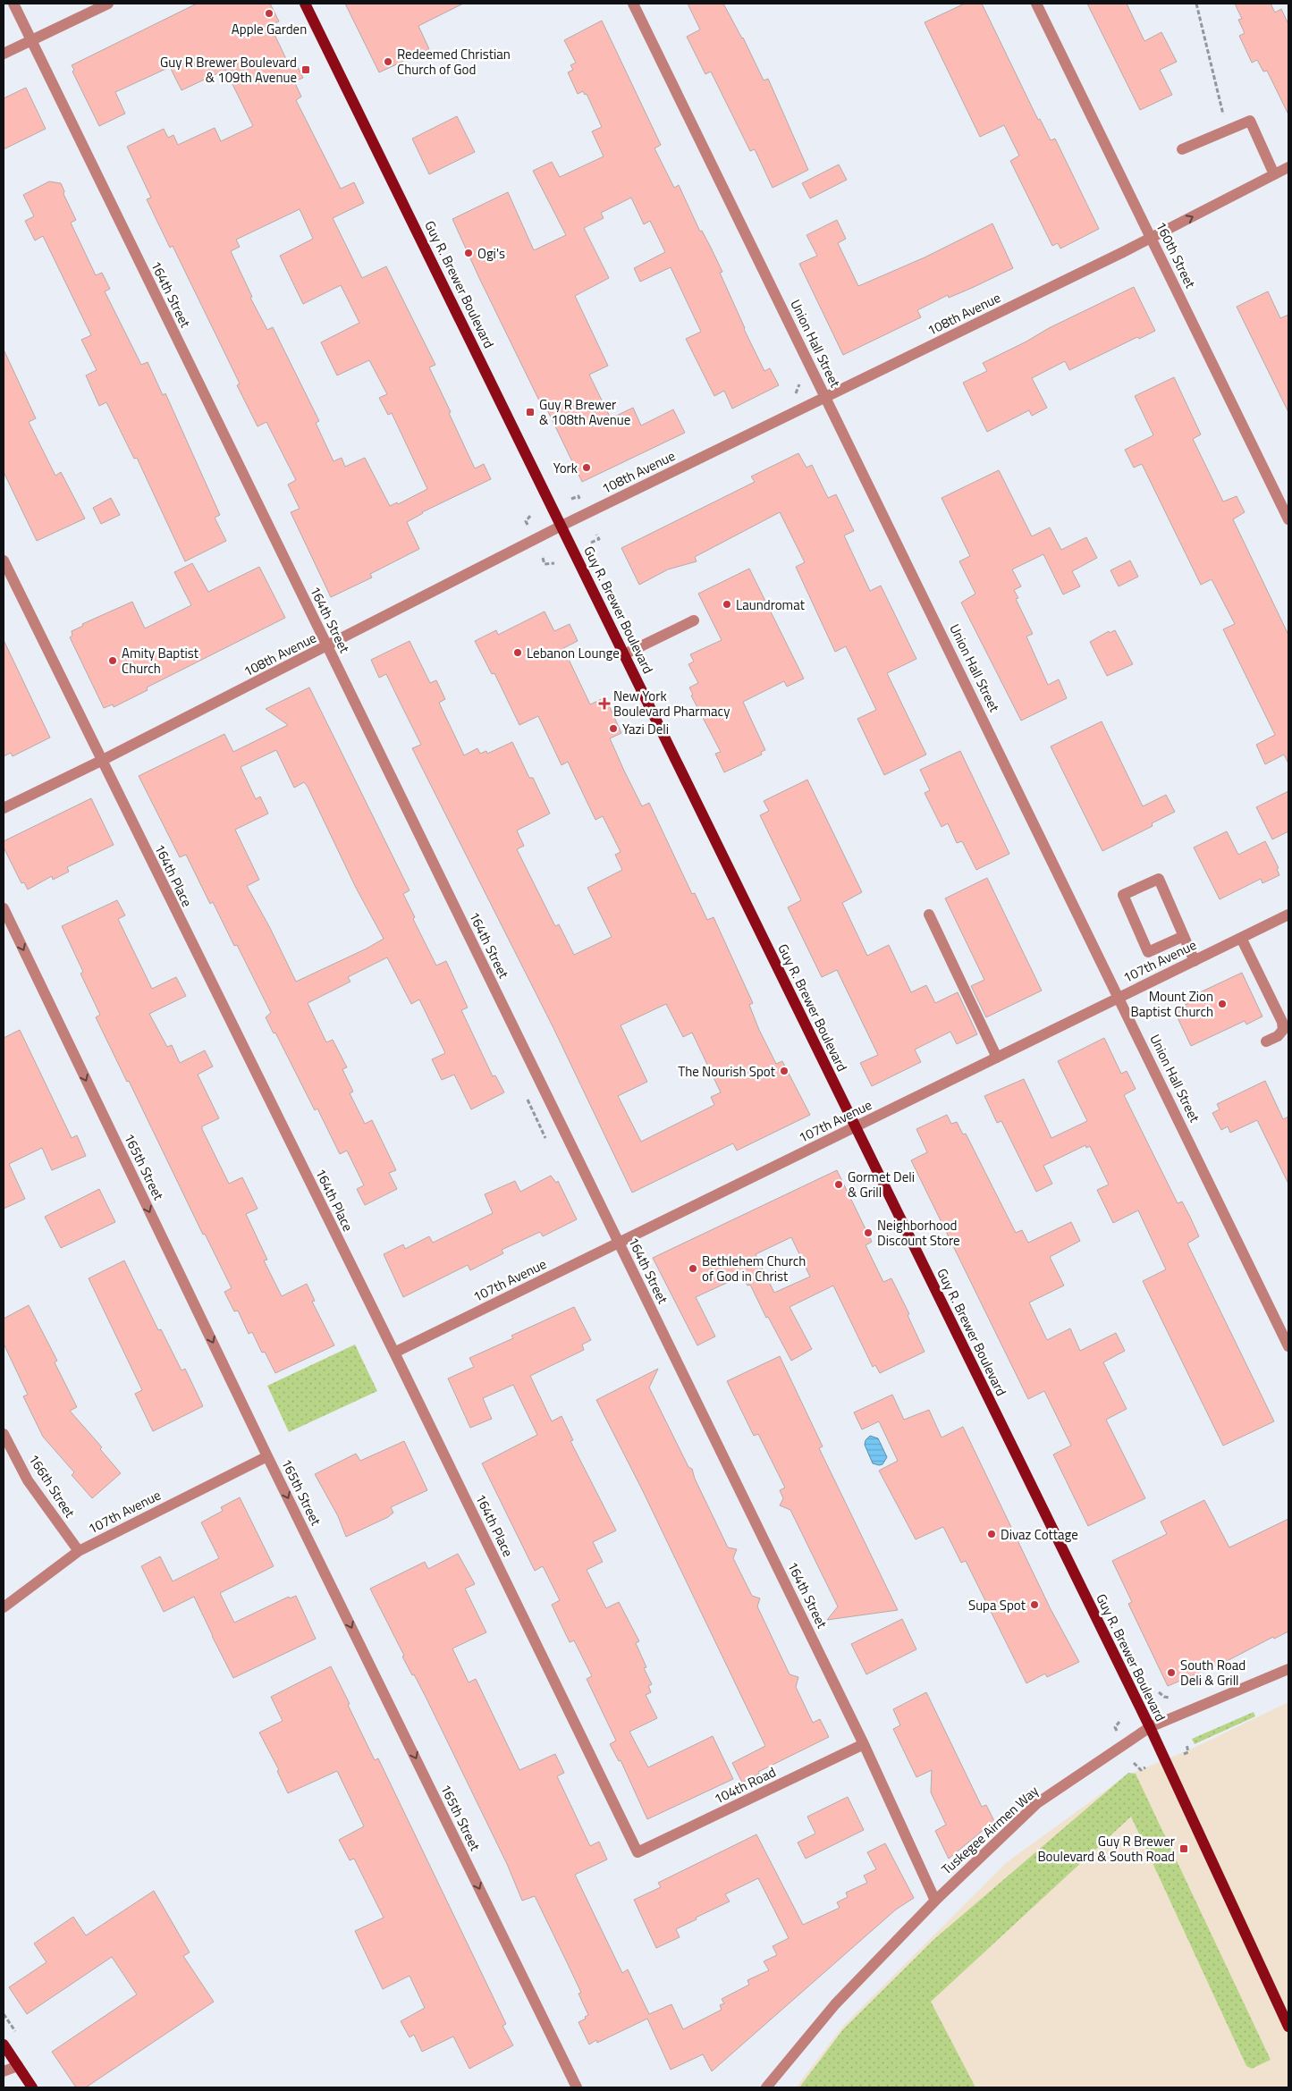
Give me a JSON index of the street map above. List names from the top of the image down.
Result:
{
  "streets": {
    "main road": ["Guy R. Brewer Boulevard"],
    "street": [
      "160th Street",
      "164th Street",
      "108th Avenue",
      "Union Hall Street",
      "164th Place",
      "107th Avenue",
      "165th Street",
      "166th Street",
      "104th Road",
      "Tuskegee Airmen Way"
    ]
  },
  "crossings": [
    ["160th Street", "108th Avenue"],
    ["Guy R. Brewer Boulevard", "108th Avenue"],
    ["Guy R. Brewer Boulevard", "107th Avenue"],
    ["Guy R. Brewer Boulevard", "Tuskegee Airmen Way"],
    ["164th Street", "108th Avenue"],
    ["164th Street", "107th Avenue"],
    ["164th Street", "104th Road"],
    ["164th Street", "Tuskegee Airmen Way"],
    ["108th Avenue", "Union Hall Street"],
    ["108th Avenue", "164th Place"],
    ["Union Hall Street", "107th Avenue"],
    ["164th Place", "107th Avenue"],
    ["164th Place", "104th Road"],
    ["107th Avenue", "165th Street"],
    ["107th Avenue", "166th Street"]
  ],
  "one_way": ["165th Street"],
  "places": {
    "other": [
      "Apple Garden",
      "Redeemed Christian Church of God",
      "Ogi's",
      "York",
      "Laundromat",
      "Lebanon Lounge",
      "Amity Baptist Church",
      "Yazi Deli",
      "Mount Zion Baptist Church",
      "The Nourish Spot",
      "Gormet Deli & Grill",
      "Neighborhood Discount Store",
      "Bethlehem Church of God in Christ",
      "Divaz Cottage",
      "Supa Spot",
      "South Road Deli & Grill"
    ],
    "transit": ["Guy R Brewer Boulevard & 109th Avenue", "Guy R Brewer & 108th Avenue", "Guy R Brewer Boulevard & South Road"],
    "health": ["New York Boulevard Pharmacy"]
  }
}
